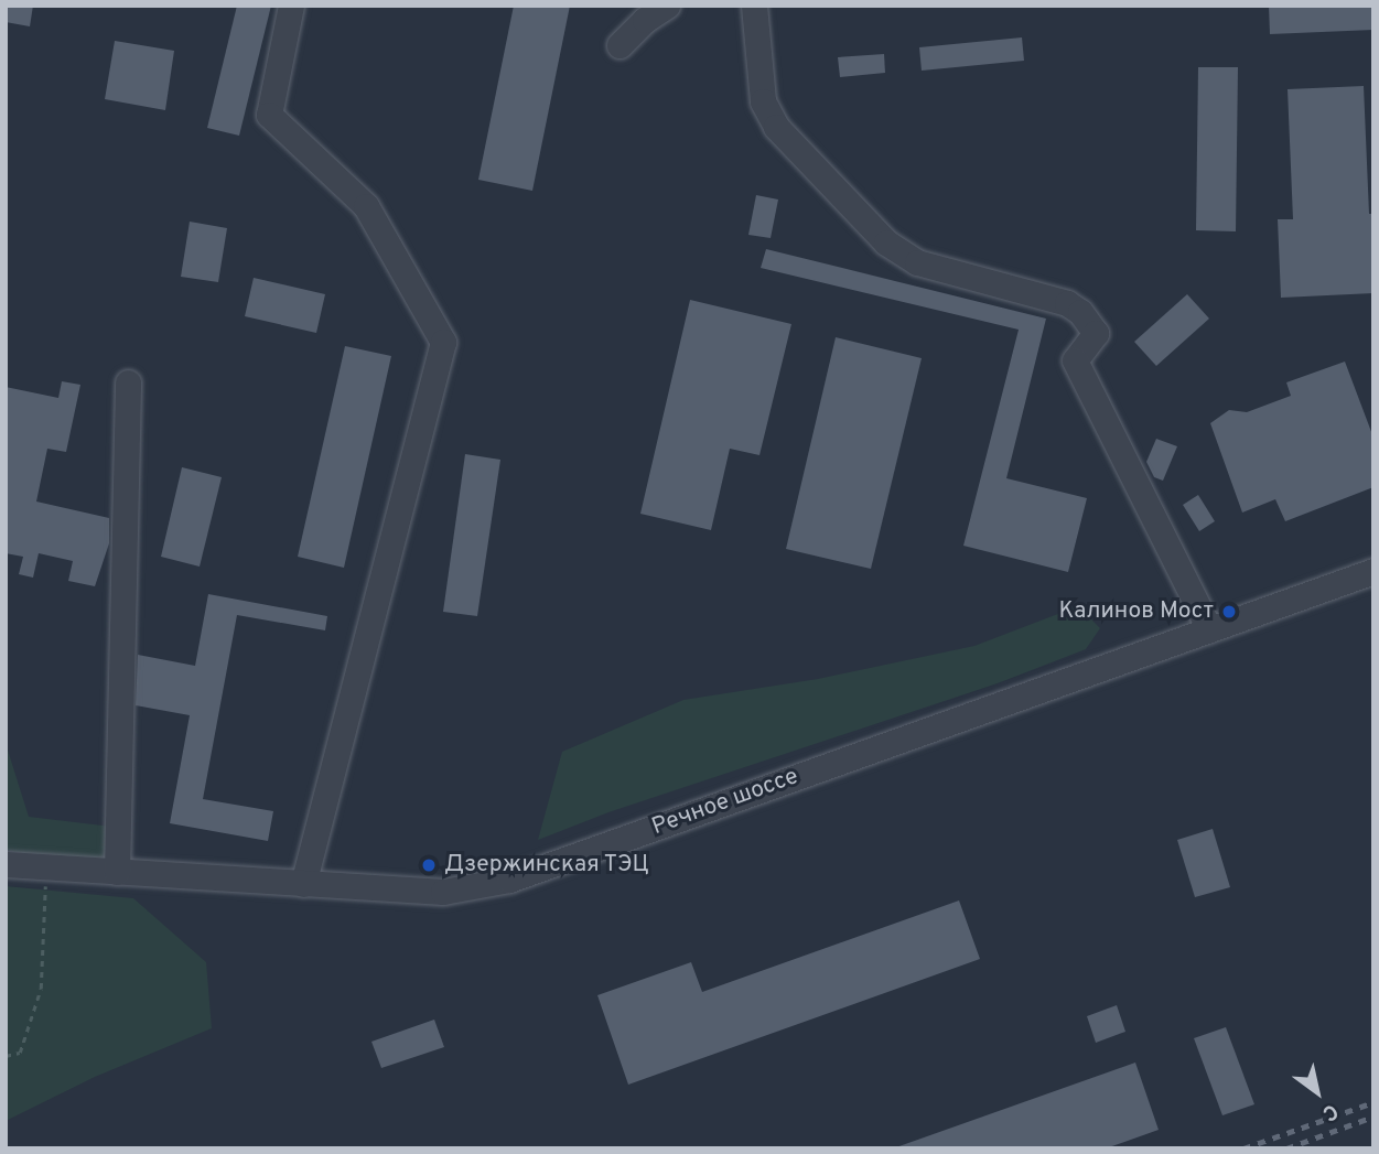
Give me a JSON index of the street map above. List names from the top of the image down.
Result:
{
  "streets": {
    "street": ["Речное шоссе"]
  },
  "places": ["Калинов Мост", "Дзержинская ТЭЦ"],
  "north": "bottom right"
}
